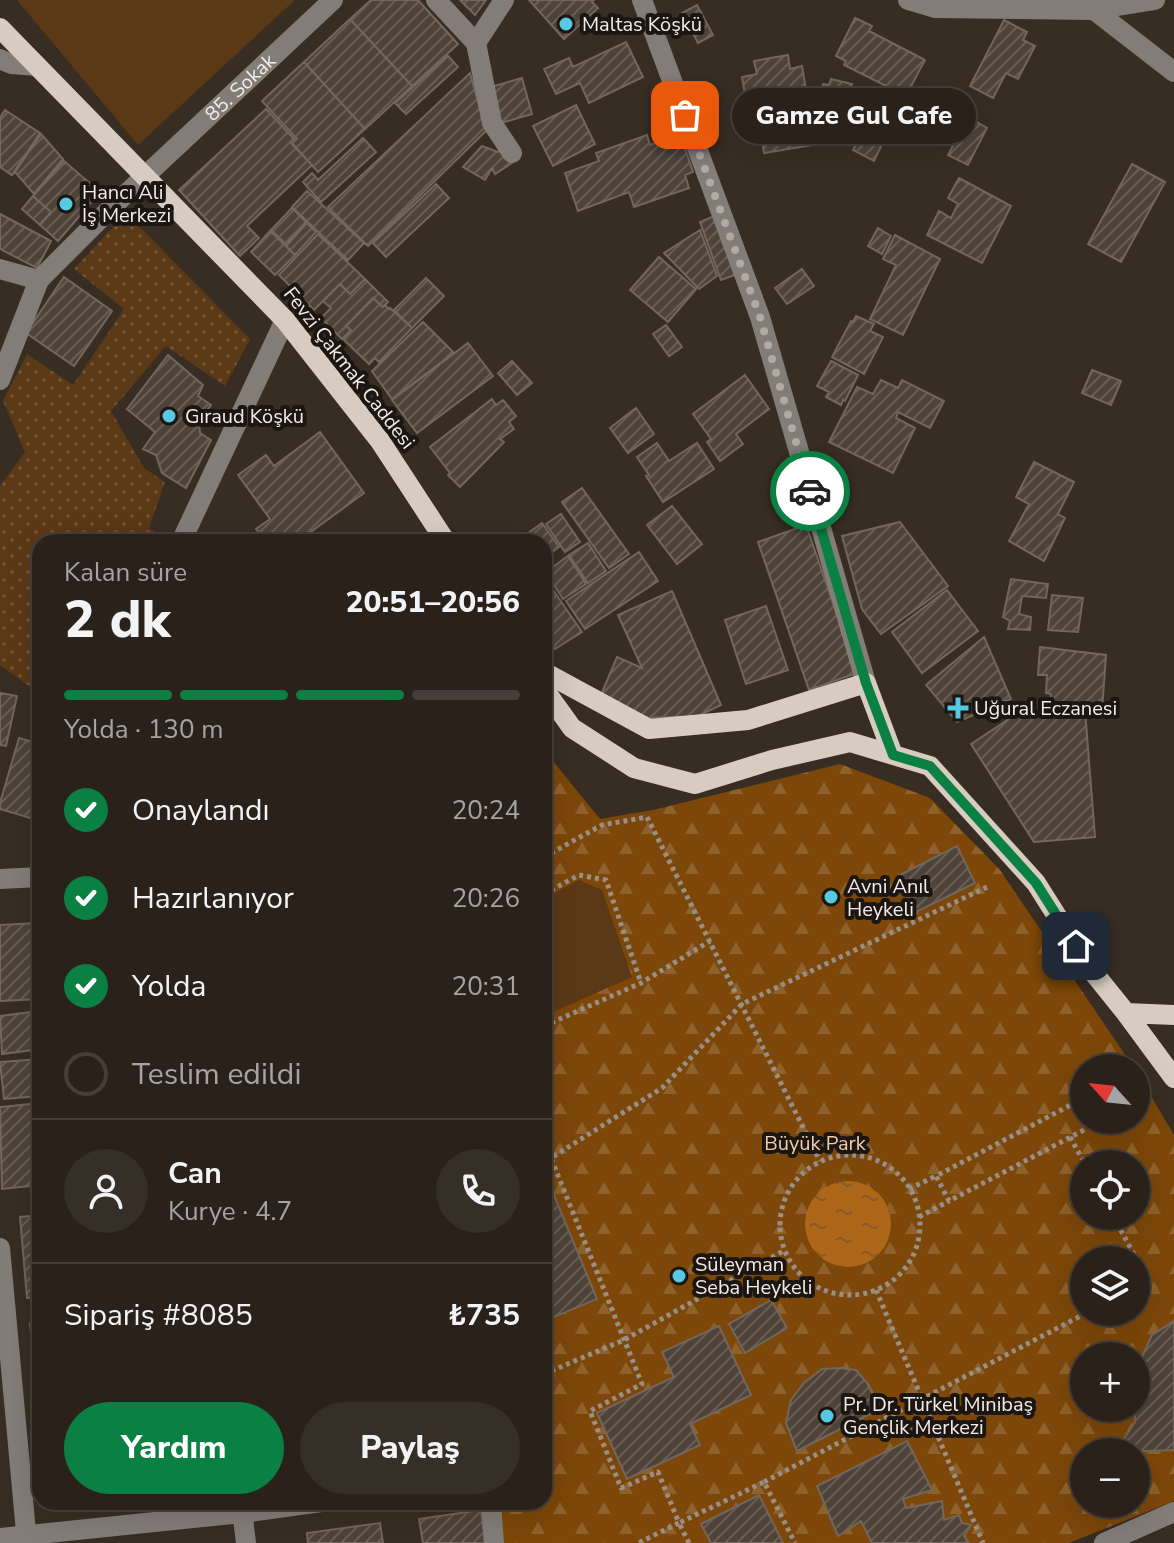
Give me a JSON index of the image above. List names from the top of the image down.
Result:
{
  "streets": {
    "main road": ["Fevzi Çakmak Caddesi"],
    "street": ["85. Sokak"]
  },
  "crossings": [
    ["85. Sokak", "Fevzi Çakmak Caddesi"]
  ],
  "parks": ["Büyük Park"],
  "places": {
    "other": [
      "Maltas Köşkü",
      "Gamze Gul Cafe",
      "Hancı Ali İş Merkezi",
      "Gıraud Köşkü",
      "Avni Anıl Heykeli",
      "Süleyman Seba Heykeli",
      "Pr. Dr. Türkel Minibaş Gençlik Merkezi"
    ],
    "health": ["Uğural Eczanesi"]
  },
  "north": "top left",
  "page": {
    "bubble": "Gamze Gul Cafe",
    "heading": ["2 dk", "Kalan süre", "20:51–20:56"],
    "panel": [
      "Can",
      "Kurye · 4.7",
      "Sipariş #8085",
      "₺735"
    ],
    "bar": "Yolda · 130 m",
    "list": [
      ["Onaylandı", "20:24"],
      ["Hazırlanıyor", "20:26"],
      ["Yolda", "20:31"],
      "Teslim edildi"
    ],
    "map_buttons": ["+", "−"],
    "buttons": ["Yardım", "Paylaş"]
  }
}
